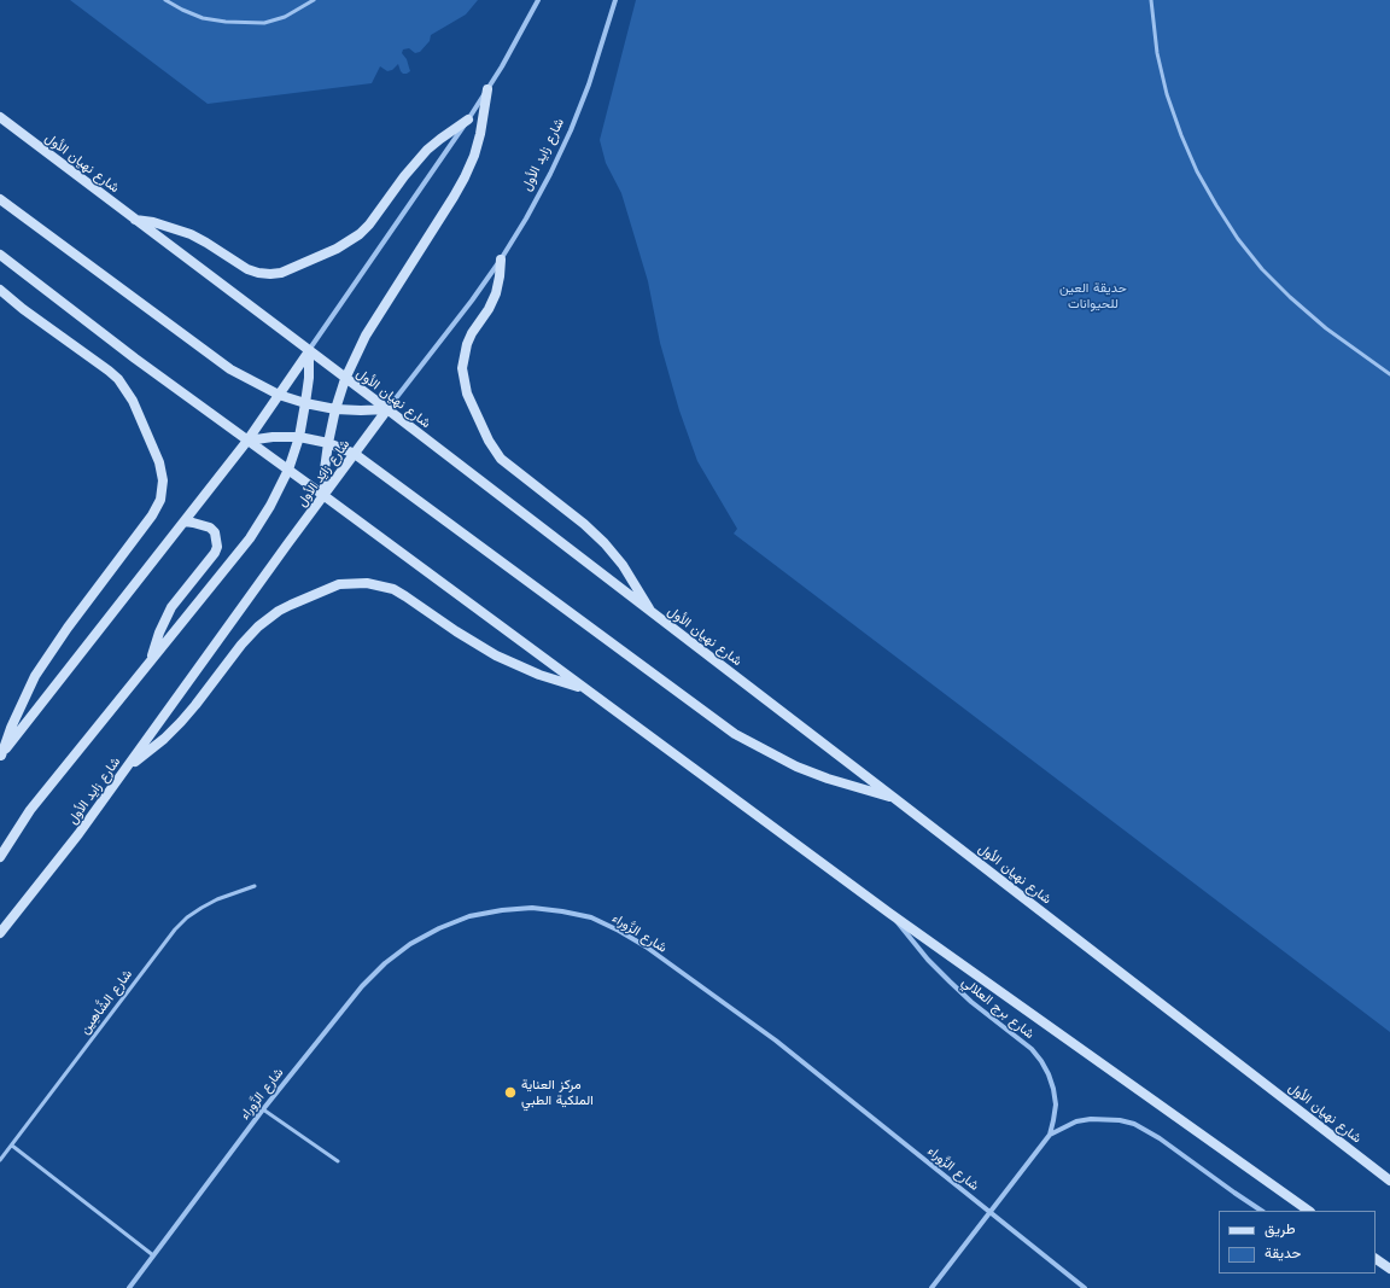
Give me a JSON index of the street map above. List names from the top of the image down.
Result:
{
  "streets": {
    "main road": ["شارع زايد الأول", "شارع نهيان الأول"],
    "street": ["شارع الزَّوراء", "شارع برج العلالي"],
    "lane": ["شارع الشَّاهِين"]
  },
  "crossings": [
    ["شارع زايد الأول", "شارع نهيان الأول"],
    ["شارع الزَّوراء", "شارع برج العلالي"]
  ],
  "parks": ["حديقة العين للحيوانات"],
  "places": ["مركز العناية الملكية الطبي"],
  "legend": ["طريق", "حديقة"]
}
